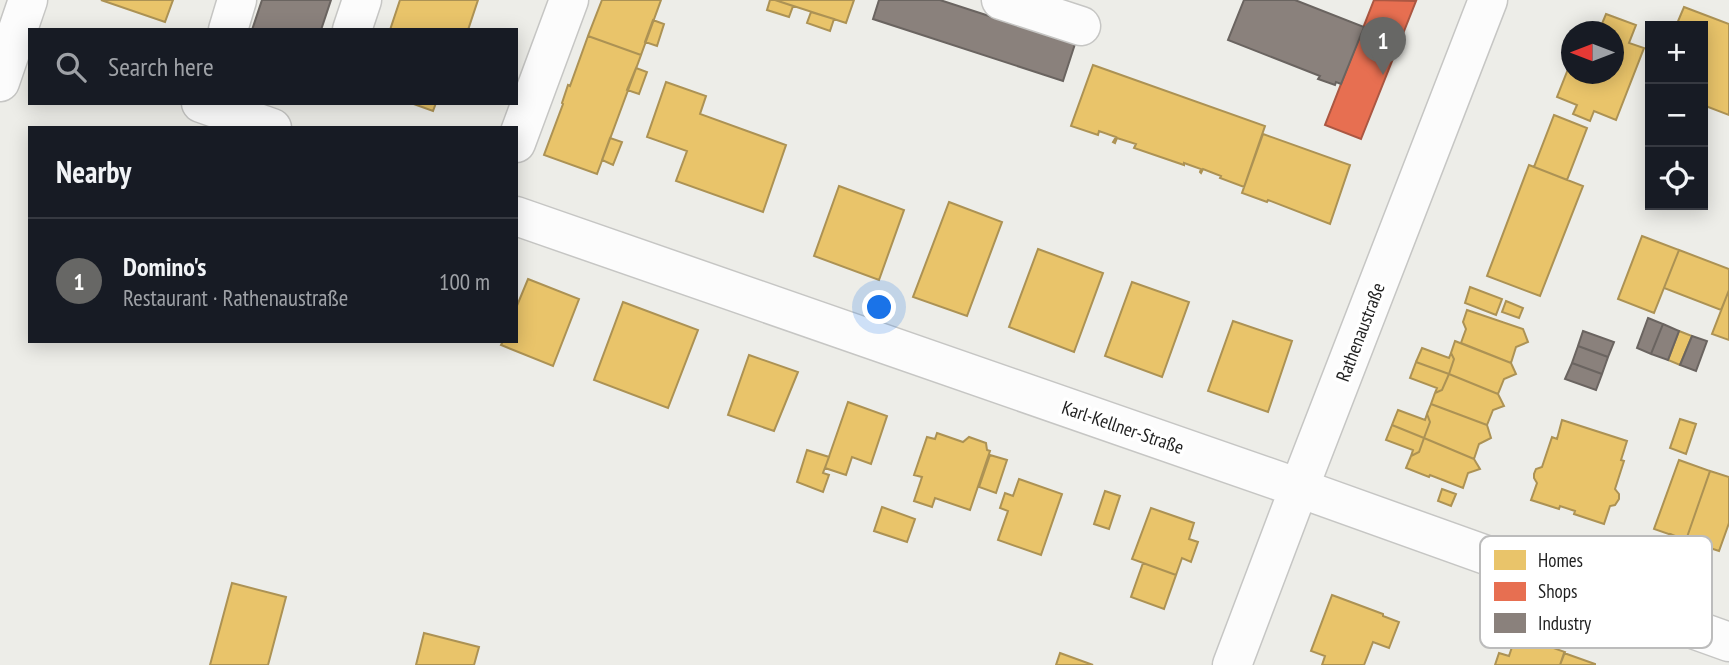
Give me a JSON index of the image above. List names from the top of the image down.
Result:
{
  "streets": {
    "street": ["Rathenaustraße", "Karl-Kellner-Straße"]
  },
  "crossings": [
    ["Rathenaustraße", "Karl-Kellner-Straße"]
  ],
  "legend": ["Homes", "Shops", "Industry"],
  "north": "left",
  "page": {
    "pins": "1",
    "map_buttons": ["+", "−"],
    "search": "Search here",
    "heading": "Nearby",
    "list": [
      {
        "mark": "1",
        "name": "Domino's",
        "note": "Restaurant · Rathenaustraße",
        "value": "100 m"
      }
    ]
  }
}
